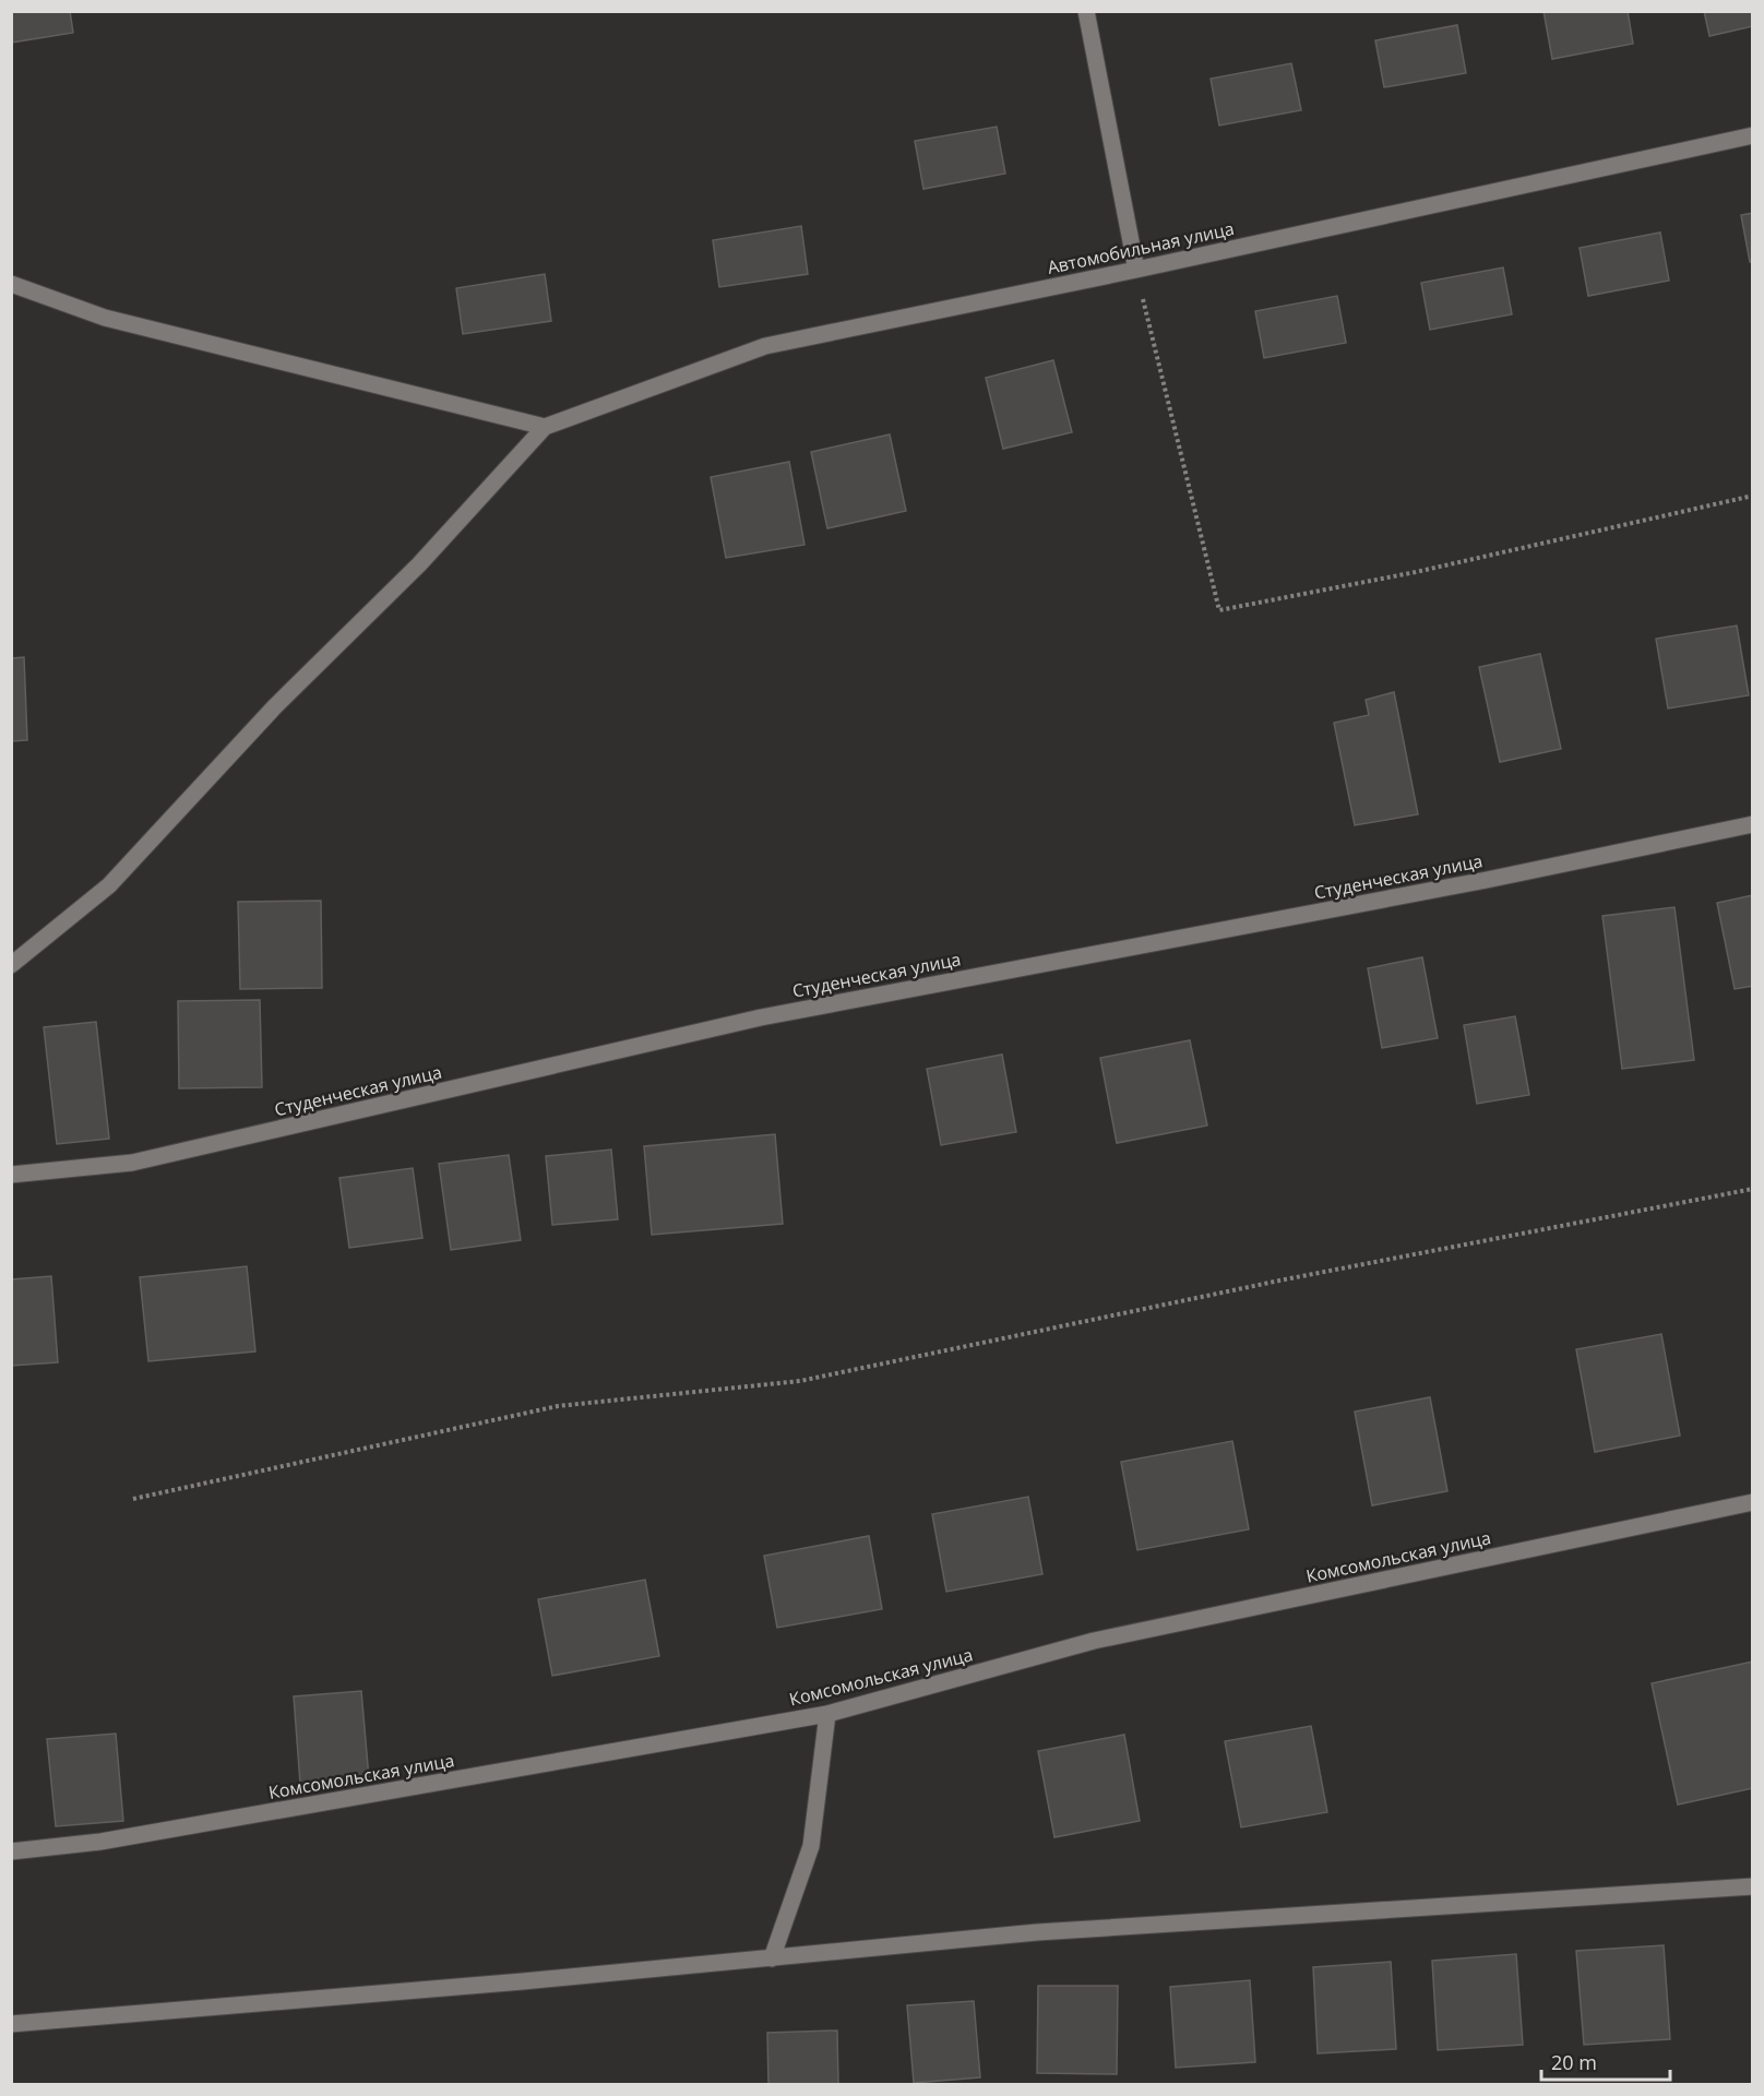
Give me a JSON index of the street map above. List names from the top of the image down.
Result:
{
  "streets": {
    "street": ["Автомобильная улица", "Студенческая улица", "Комсомольская улица"]
  },
  "scale_bar": "20 m"
}
